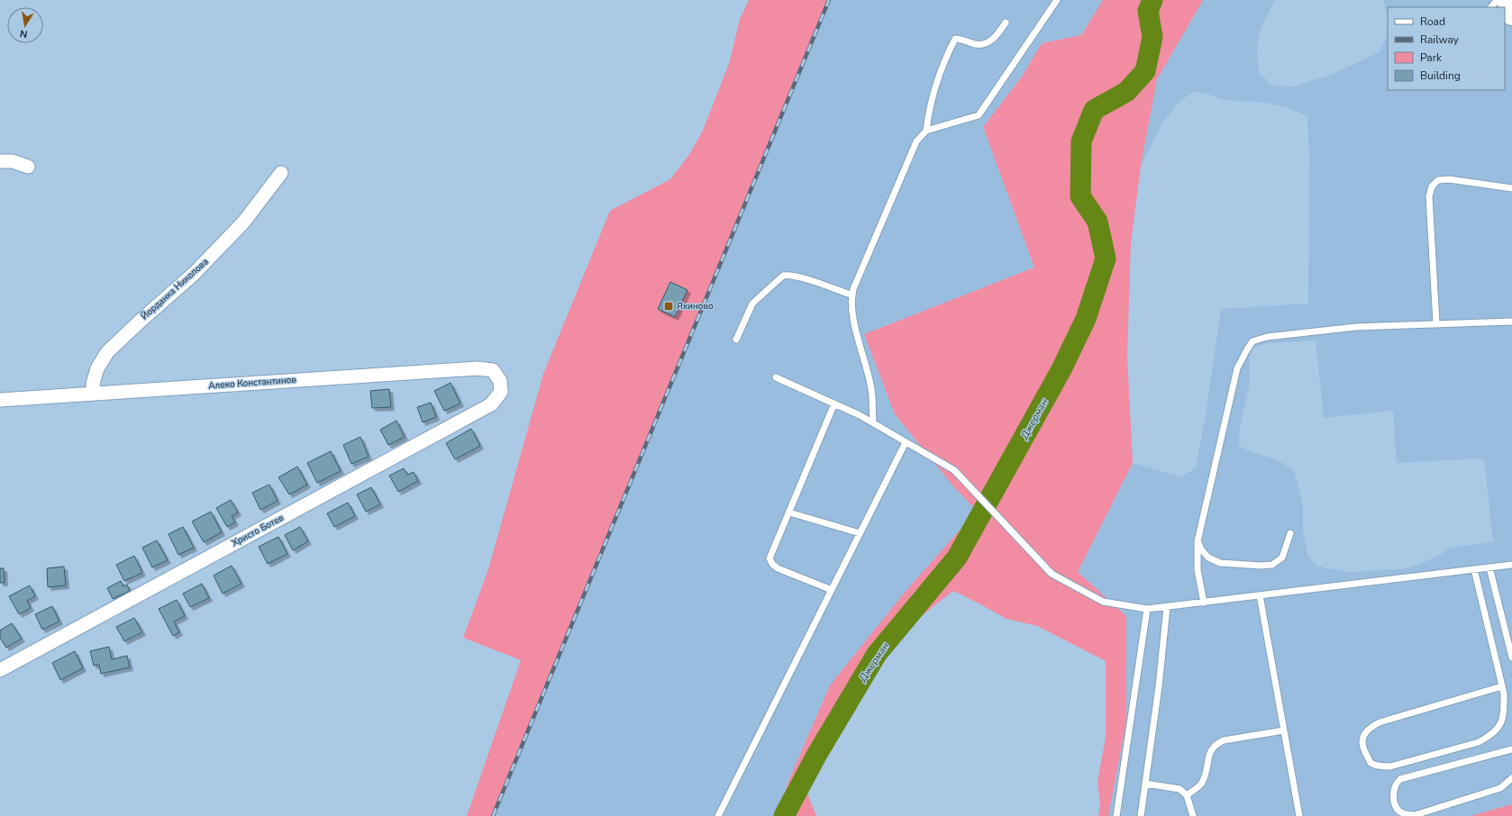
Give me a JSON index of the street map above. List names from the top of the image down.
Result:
{
  "streets": {
    "street": ["Йорданка Николова", "Алеко Константинов", "Христо Ботев"]
  },
  "crossings": [
    ["Йорданка Николова", "Алеко Константинов"],
    ["Алеко Константинов", "Христо Ботев"]
  ],
  "water": ["Джерман"],
  "places": {
    "transit": ["Яхиново"]
  },
  "legend": [
    "Road",
    "Railway",
    "Park",
    "Building"
  ],
  "north": "bottom"
}
